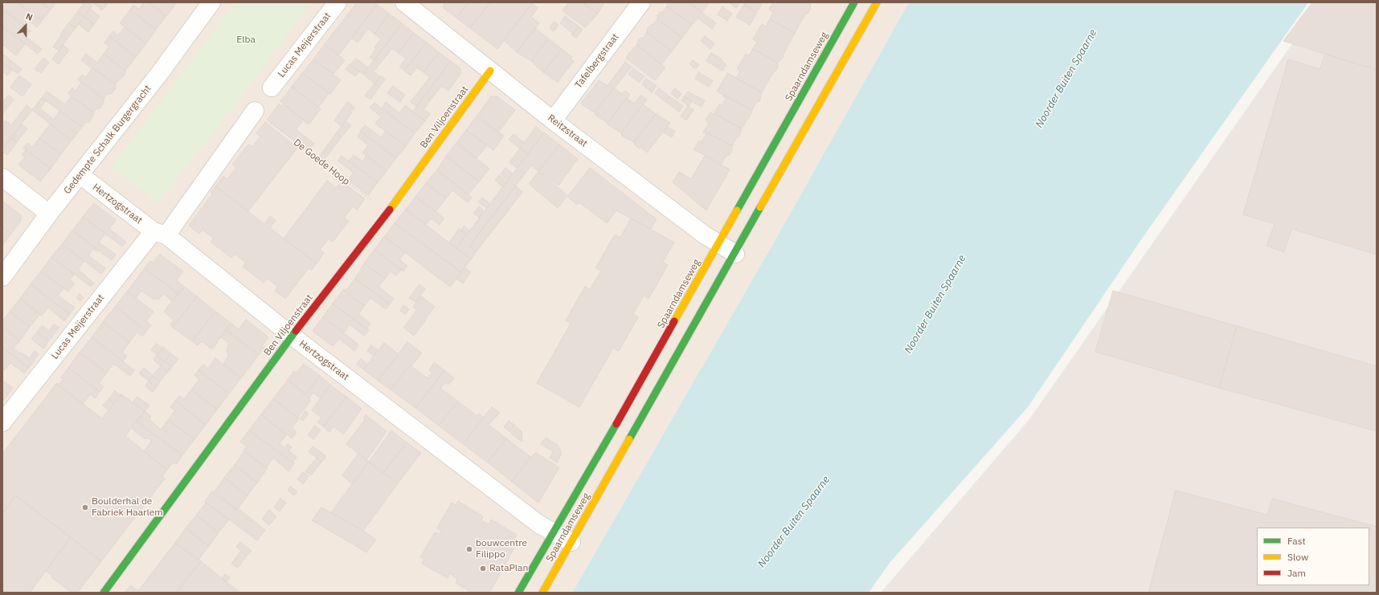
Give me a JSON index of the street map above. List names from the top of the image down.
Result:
{
  "streets": {
    "main road": ["Spaarndamseweg", "Ben Viljoenstraat"],
    "street": [
      "Lucas Meijerstraat",
      "Tafelbergstraat",
      "Reitzstraat",
      "Gedempte Schalk Burgergracht",
      "Hertzogstraat"
    ],
    "path": ["De Goede Hoop"]
  },
  "crossings": [
    ["Lucas Meijerstraat", "De Goede Hoop"],
    ["Lucas Meijerstraat", "Hertzogstraat"],
    ["Tafelbergstraat", "Reitzstraat"],
    ["Spaarndamseweg", "Reitzstraat"],
    ["Spaarndamseweg", "Hertzogstraat"],
    ["Ben Viljoenstraat", "Reitzstraat"],
    ["Ben Viljoenstraat", "De Goede Hoop"],
    ["Ben Viljoenstraat", "Hertzogstraat"],
    ["Gedempte Schalk Burgergracht", "Hertzogstraat"]
  ],
  "water": ["Noorder Buiten Spaarne"],
  "parks": ["Elba"],
  "places": ["Boulderhal de Fabriek Haarlem", "bouwcentre Filippo", "RataPlan"],
  "legend": ["Fast", "Slow", "Jam"],
  "north": "top"
}
